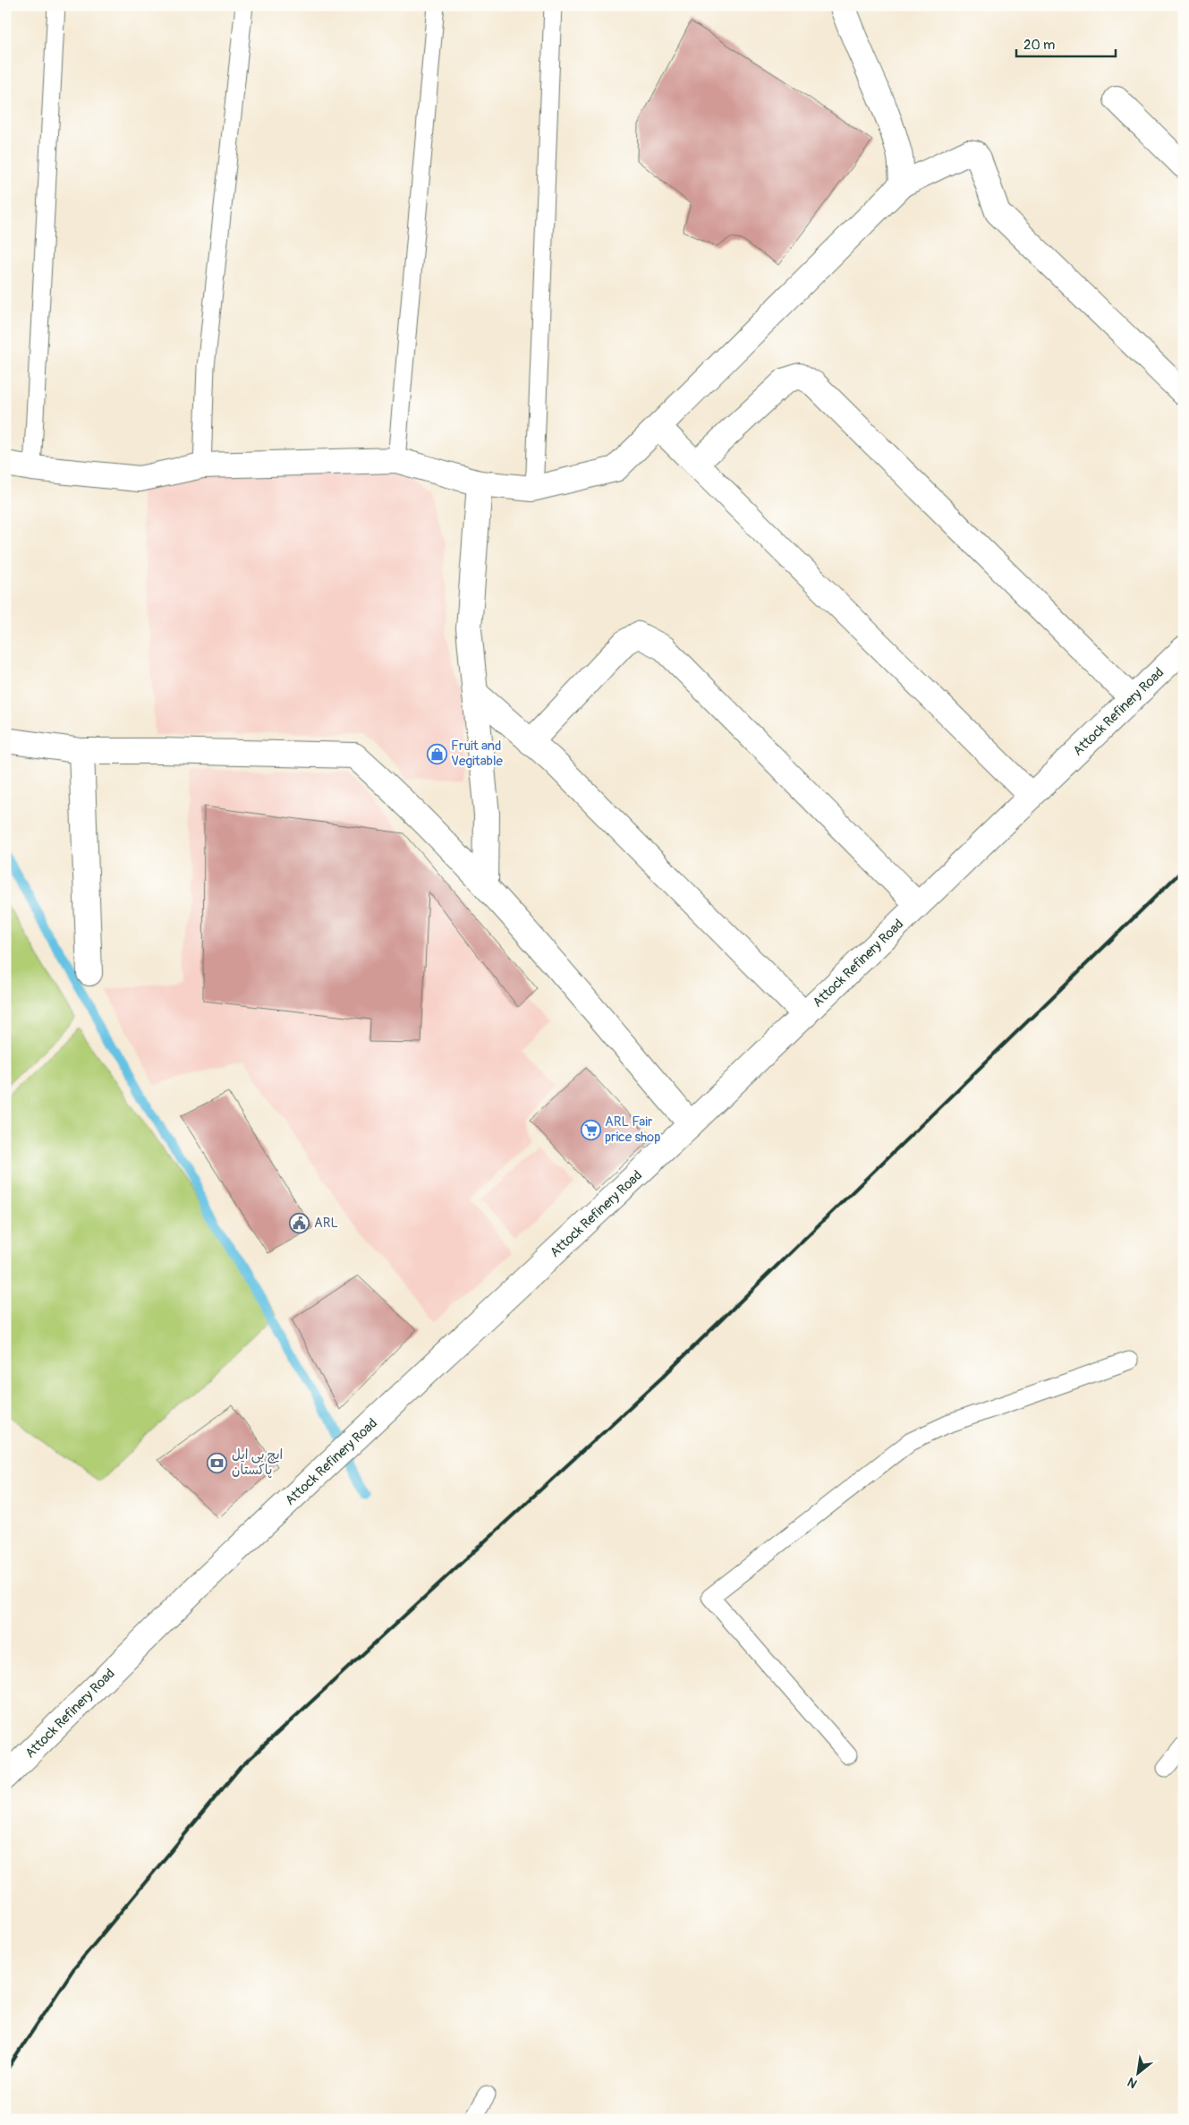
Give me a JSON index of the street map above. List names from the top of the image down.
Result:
{
  "streets": {
    "street": ["Attock Refinery Road"]
  },
  "places": {
    "shop": ["Fruit and Vegitable"],
    "supermarket": ["ARL Fair price shop"],
    "public building": ["ARL"],
    "bank": ["ایچ بی ایل پاکستان"]
  },
  "scale_bar": "20 m",
  "north": "bottom left"
}
